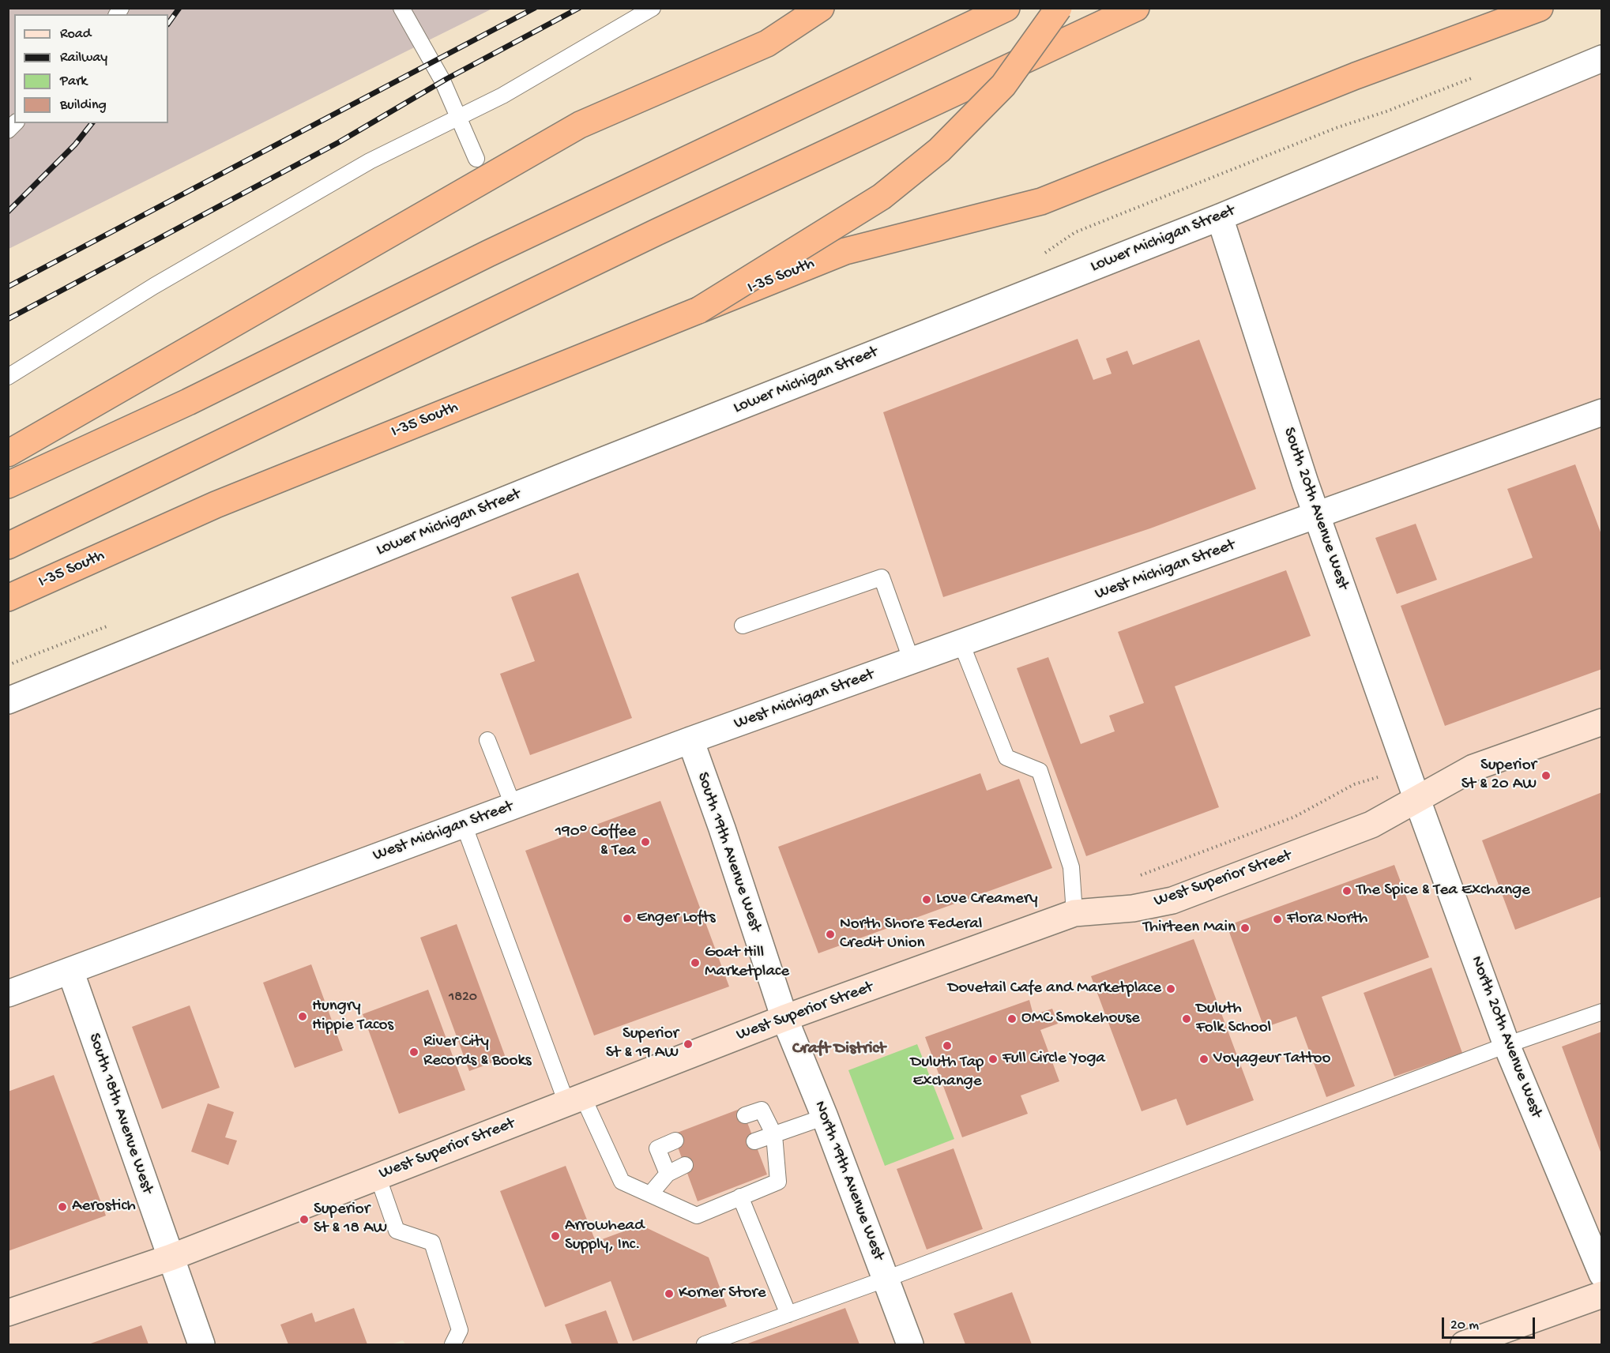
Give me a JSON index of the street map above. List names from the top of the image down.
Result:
{
  "streets": {
    "highway": ["I-35 South"],
    "street": [
      "Lower Michigan Street",
      "South 20th Avenue West",
      "West Michigan Street",
      "South 19th Avenue West",
      "West Superior Street",
      "North 20th Avenue West",
      "South 18th Avenue West",
      "North 19th Avenue West"
    ]
  },
  "crossings": [
    ["Lower Michigan Street", "South 20th Avenue West"],
    ["South 20th Avenue West", "West Michigan Street"],
    ["South 20th Avenue West", "West Superior Street"],
    ["South 20th Avenue West", "North 20th Avenue West"],
    ["West Michigan Street", "South 19th Avenue West"],
    ["West Michigan Street", "South 18th Avenue West"],
    ["South 19th Avenue West", "West Superior Street"],
    ["South 19th Avenue West", "North 19th Avenue West"],
    ["West Superior Street", "North 20th Avenue West"],
    ["West Superior Street", "South 18th Avenue West"],
    ["West Superior Street", "North 19th Avenue West"]
  ],
  "districts": ["Craft District"],
  "places": [
    "Superior St & 20 AW",
    "190° Coffee & Tea",
    "The Spice & Tea Exchange",
    "Love Creamery",
    "Enger Lofts",
    "Flora North",
    "Thirteen Main",
    "North Shore Federal Credit Union",
    "Goat Hill Marketplace",
    "Dovetail Cafe and Marketplace",
    "Hungry Hippie Tacos",
    "OMC Smokehouse",
    "Duluth Folk School",
    "Superior St & 19 AW",
    "Duluth Tap Exchange",
    "River City Records & Books",
    "Full Circle Yoga",
    "Voyageur Tattoo",
    "Aerostich",
    "Superior St & 18 AW",
    "Arrowhead Supply, Inc.",
    "Korner Store"
  ],
  "house_numbers": ["1820"],
  "legend": [
    "Road",
    "Railway",
    "Park",
    "Building"
  ],
  "scale_bar": "20 m"
}
